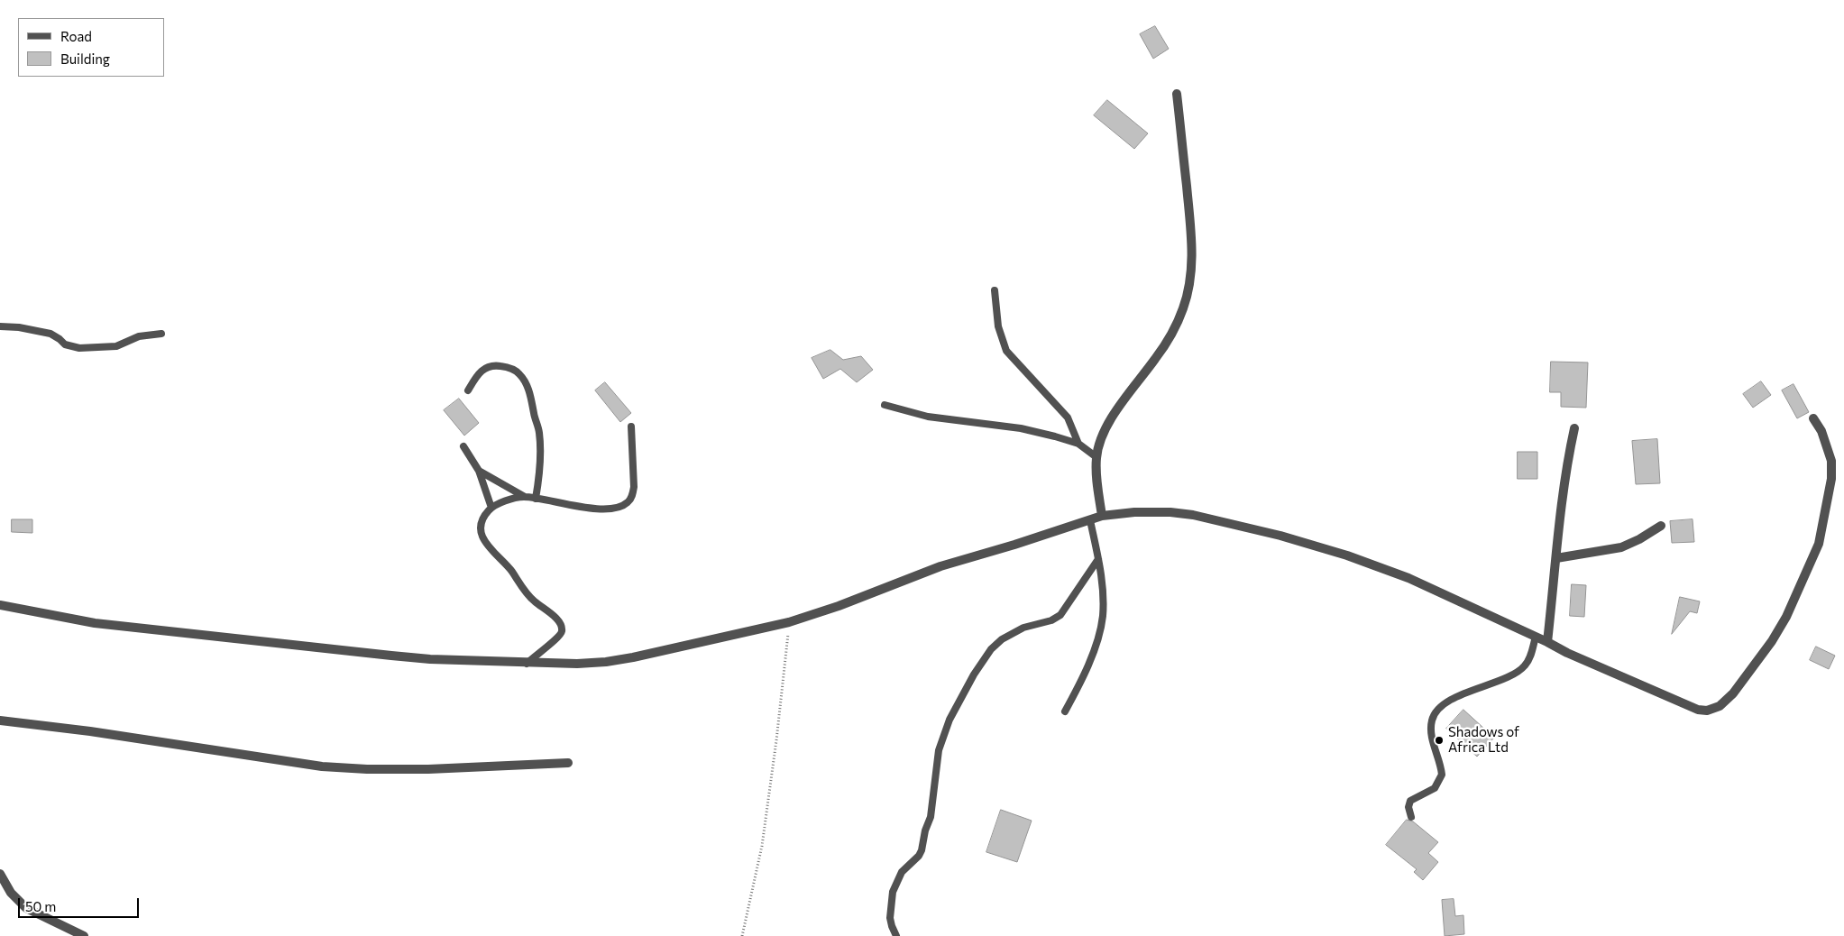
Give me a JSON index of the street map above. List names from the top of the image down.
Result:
{
  "places": ["Shadows of Africa Ltd"],
  "legend": ["Road", "Building"],
  "scale_bar": "50 m"
}
